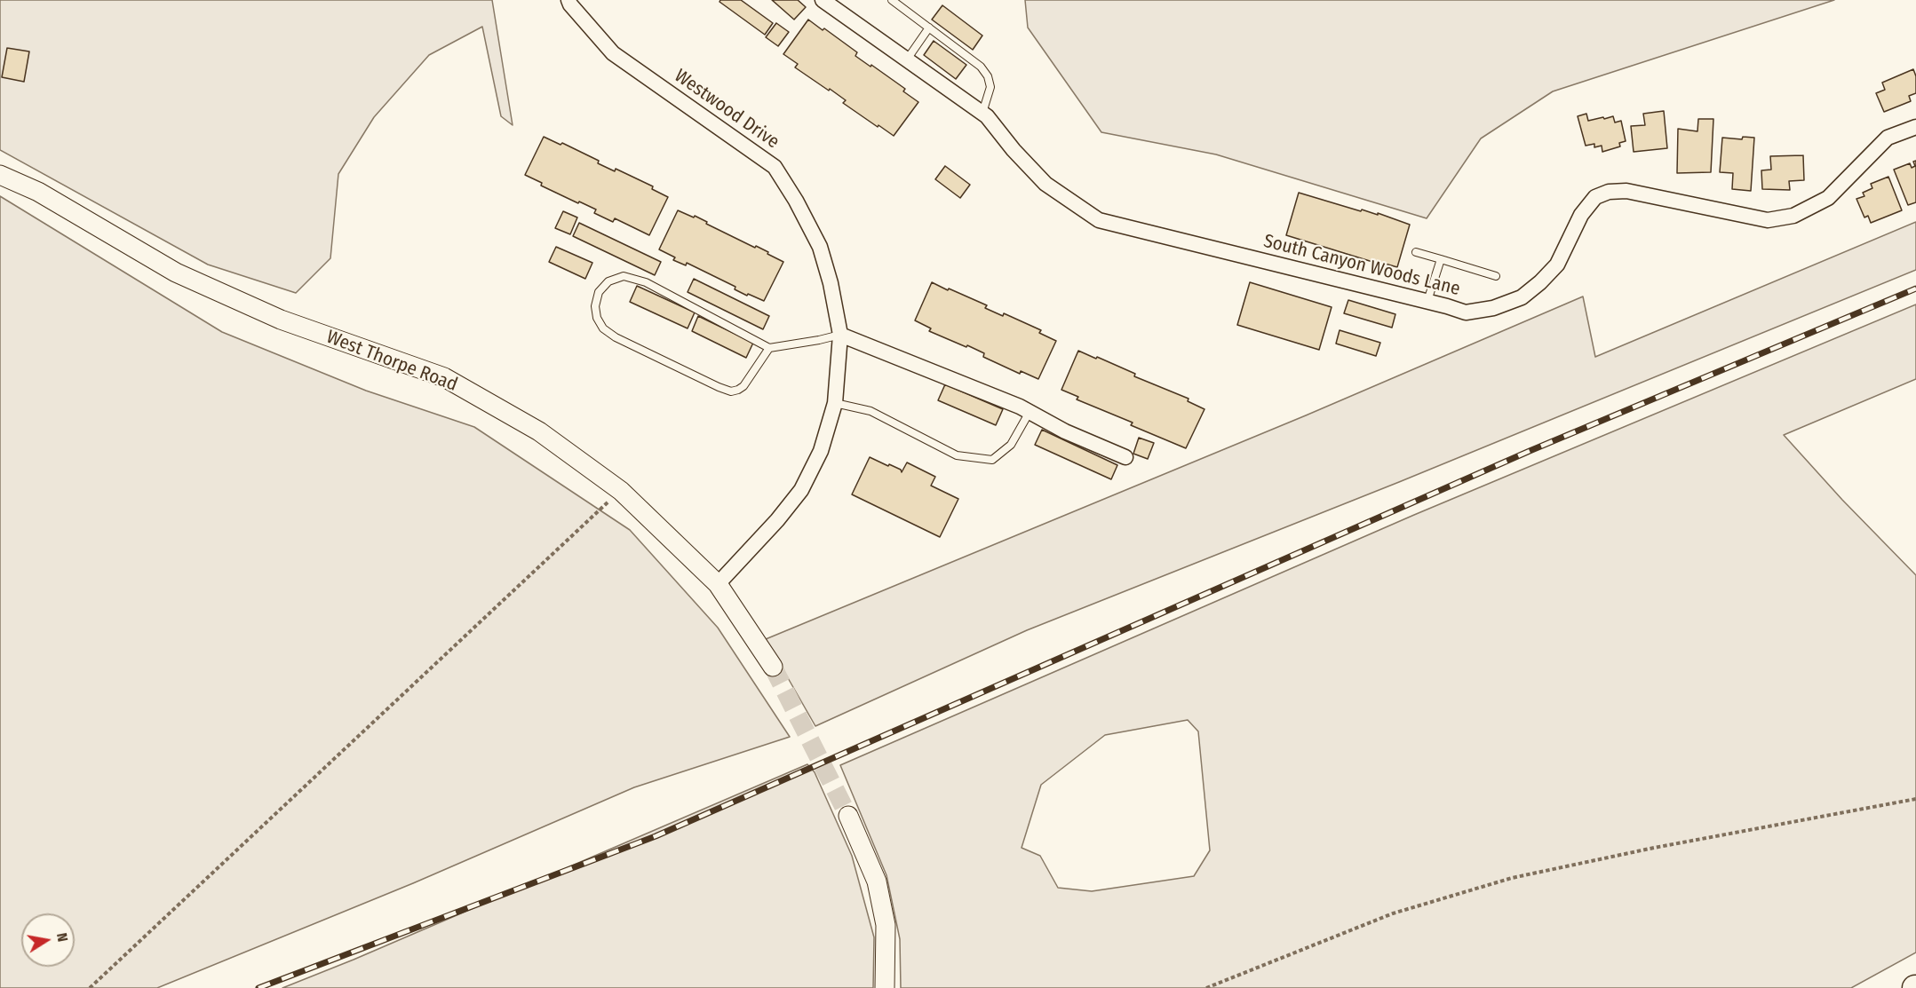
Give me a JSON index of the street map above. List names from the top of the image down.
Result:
{
  "streets": {
    "street": ["Westwood Drive", "South Canyon Woods Lane", "West Thorpe Road"]
  },
  "crossings": [
    ["Westwood Drive", "West Thorpe Road"]
  ],
  "north": "right"
}
